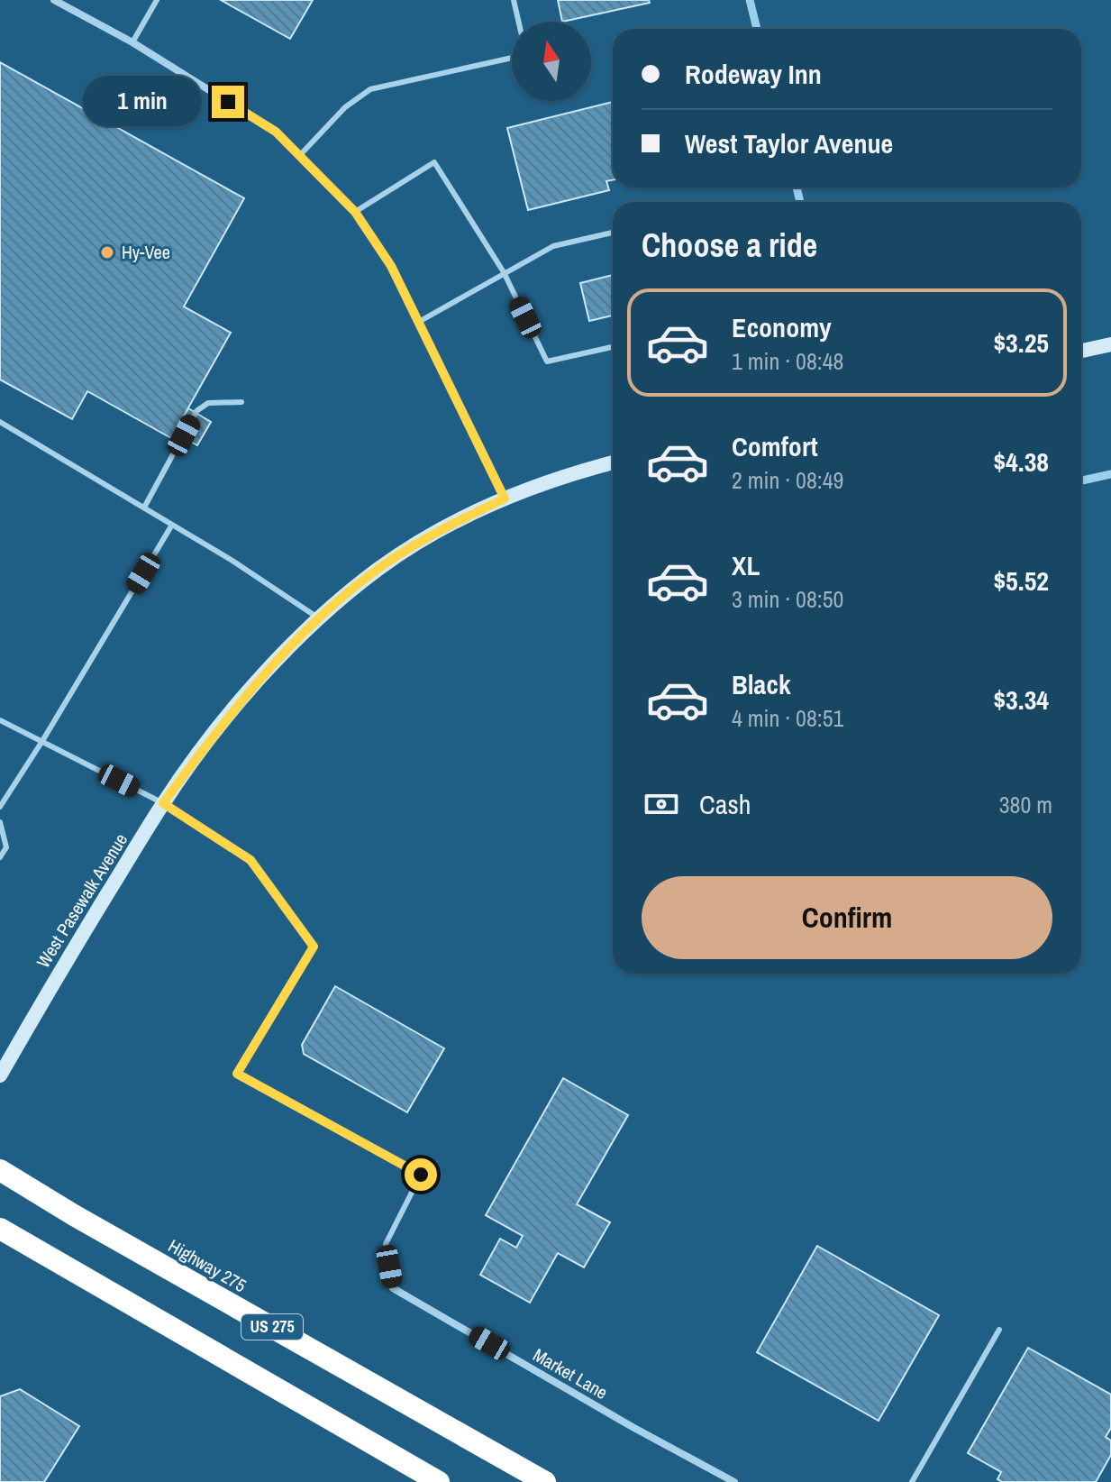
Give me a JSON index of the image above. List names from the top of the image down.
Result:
{
  "streets": {
    "highway": ["Highway 275", "US 275"],
    "street": ["West Pasewalk Avenue", "Market Lane"]
  },
  "places": ["Hy-Vee"],
  "north": "top",
  "page": {
    "banner": ["Rodeway Inn", "West Taylor Avenue"],
    "bubble": "1 min",
    "heading": "Choose a ride",
    "list": [
      {
        "name": "Economy",
        "note": "1 min · 08:48",
        "value": "$3.25"
      },
      {
        "name": "Comfort",
        "note": "2 min · 08:49",
        "value": "$4.38"
      },
      {
        "name": "XL",
        "note": "3 min · 08:50",
        "value": "$5.52"
      },
      {
        "name": "Black",
        "note": "4 min · 08:51",
        "value": "$3.34"
      }
    ],
    "pay": ["Cash", "380 m"],
    "buttons": "Confirm"
  }
}
